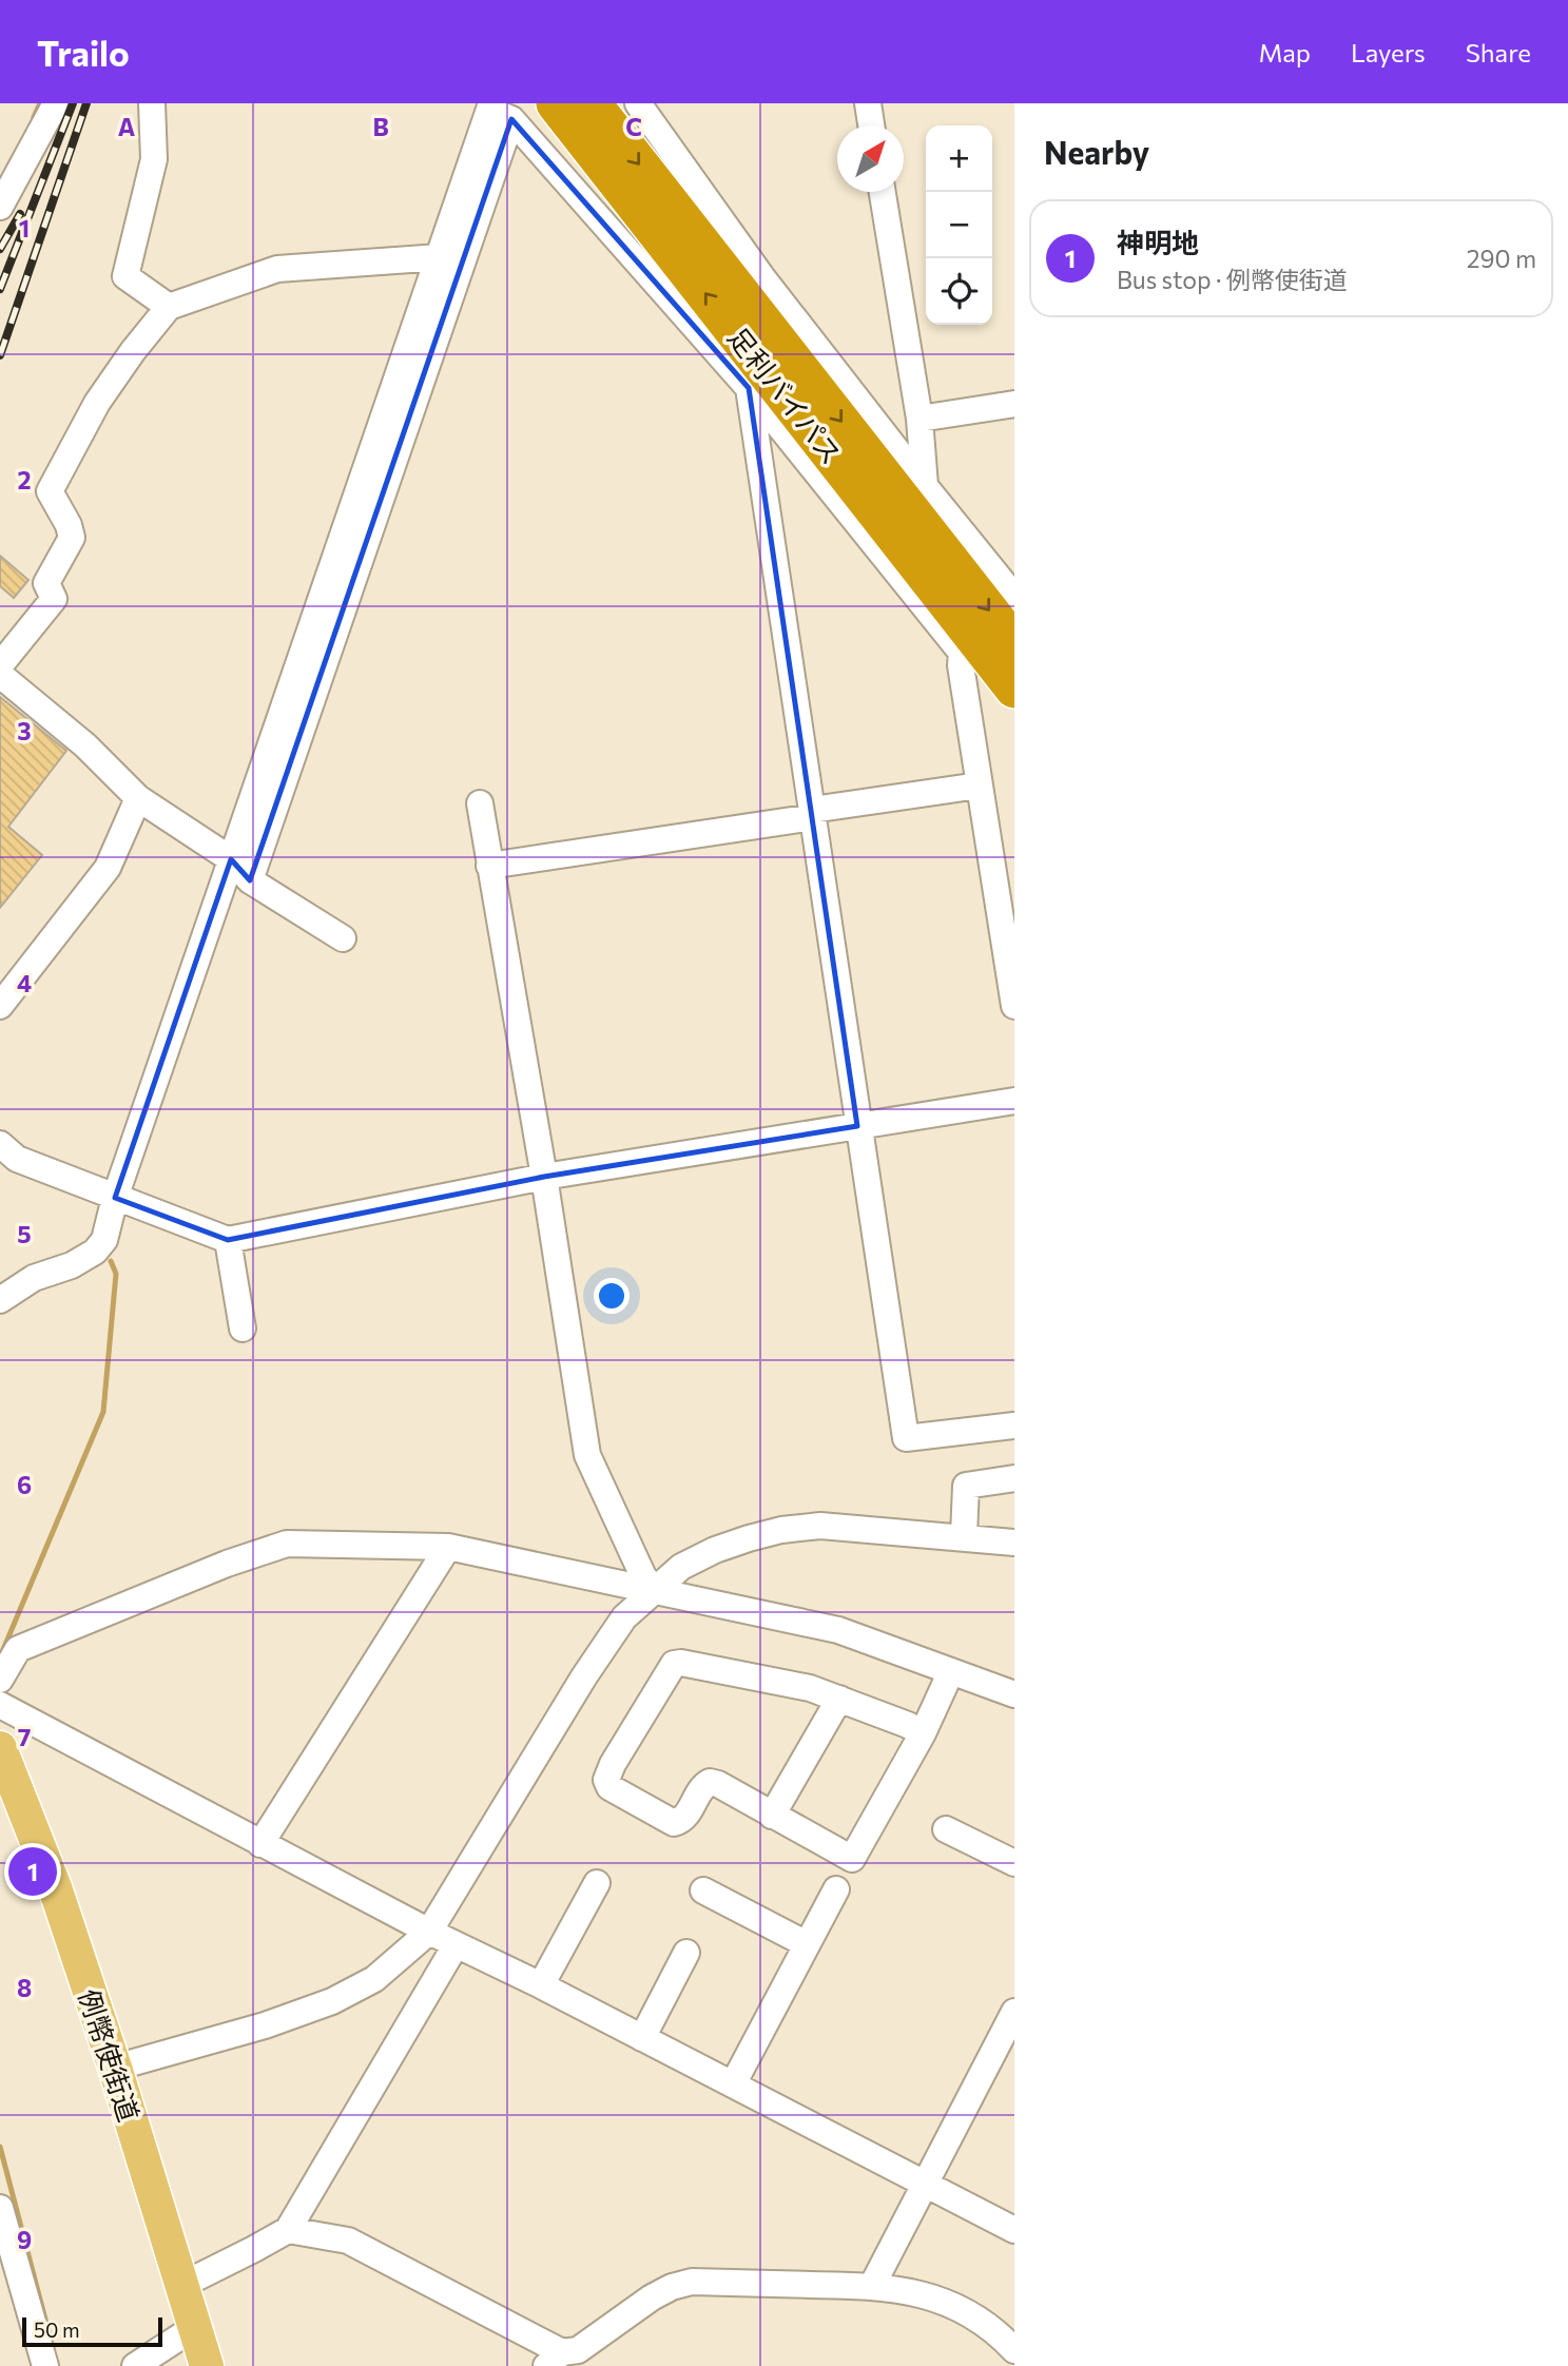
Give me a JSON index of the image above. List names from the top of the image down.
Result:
{
  "streets": {
    "highway": ["足利バイパス"],
    "main road": ["例幣使街道"]
  },
  "scale_bar": "50 m",
  "north": "top right",
  "page": {
    "header": "Trailo",
    "nav": ["Map", "Layers", "Share"],
    "heading": "Nearby",
    "map_buttons": ["+", "−"],
    "list": [
      {
        "mark": "1",
        "name": "神明地",
        "note": "Bus stop · 例幣使街道",
        "value": "290 m"
      }
    ],
    "pins": "1",
    "scale": "50 m"
  },
  "grid": {
    "columns": ["A", "B", "C"],
    "rows": [
      "1",
      "2",
      "3",
      "4",
      "5",
      "6",
      "7",
      "8",
      "9"
    ]
  }
}
